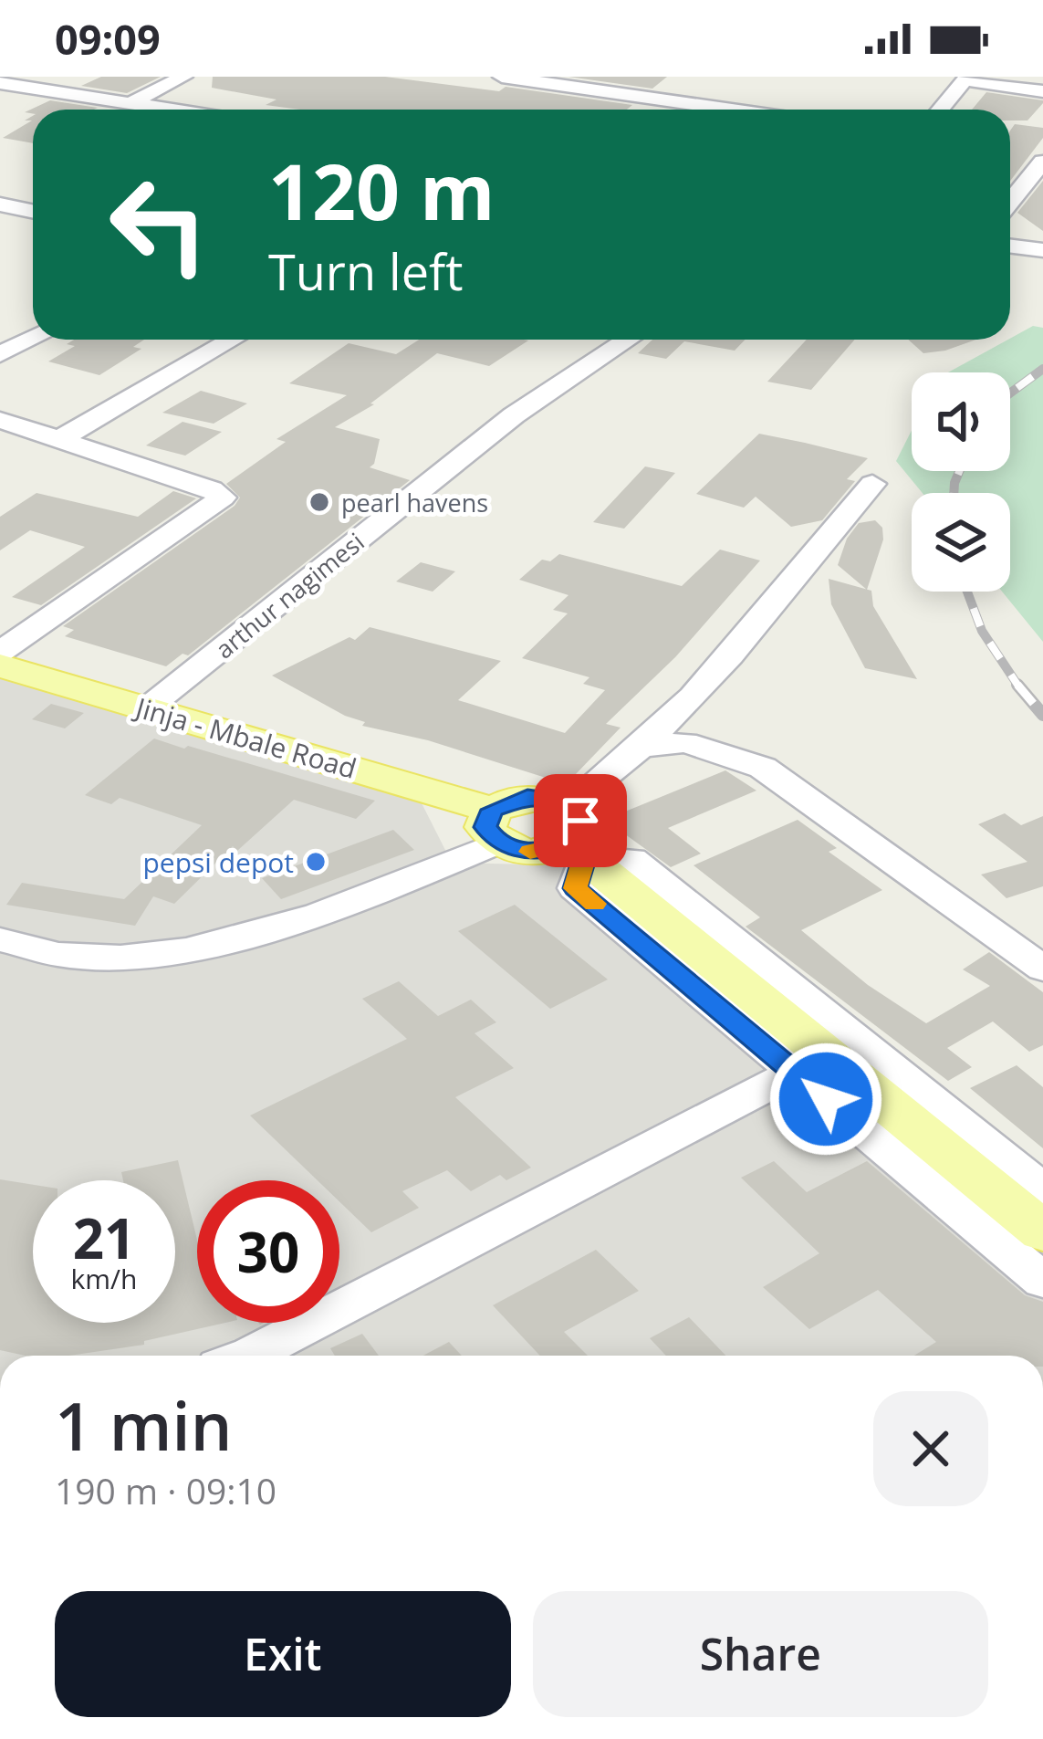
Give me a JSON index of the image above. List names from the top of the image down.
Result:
{
  "streets": {
    "main road": ["Jinja - Mbale Road"],
    "street": ["arthur nagimesi"]
  },
  "crossings": [
    ["arthur nagimesi", "Jinja - Mbale Road"]
  ],
  "places": ["pearl havens", "pepsi depot"],
  "page": {
    "status": "09:09",
    "turn": ["120 m", "Turn left"],
    "speed": "21 km/h",
    "limit": "30",
    "heading": ["1 min", "190 m · 09:10"],
    "buttons": ["Exit", "Share"]
  }
}
